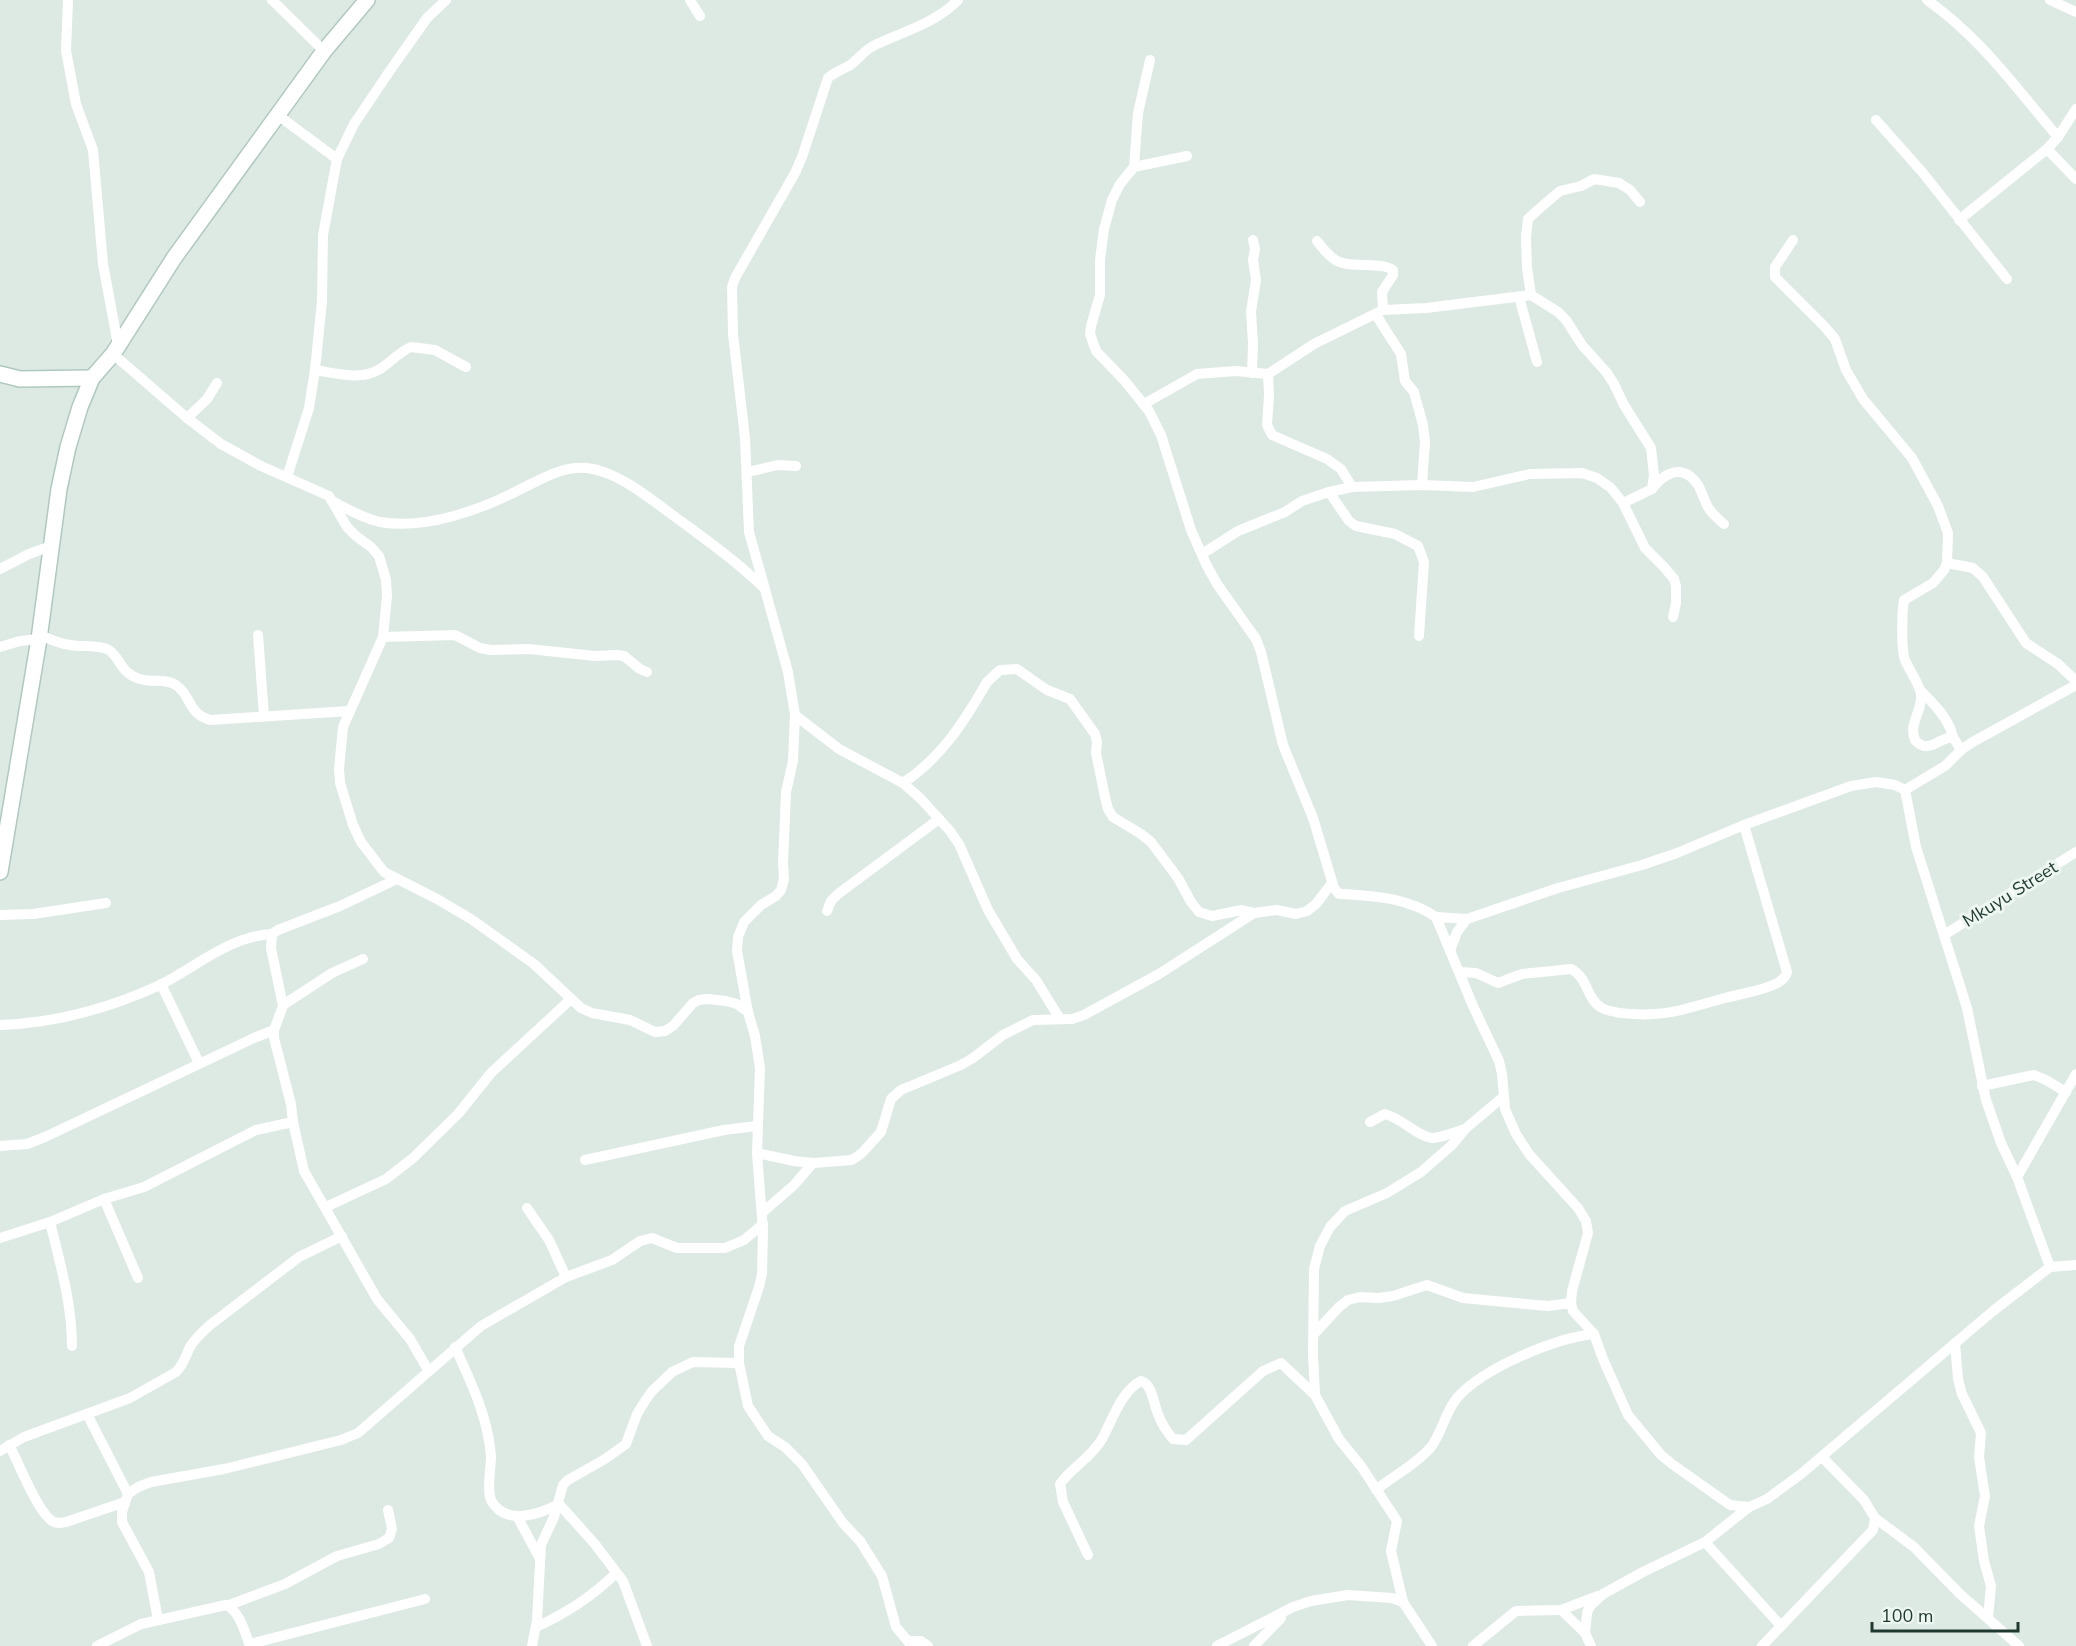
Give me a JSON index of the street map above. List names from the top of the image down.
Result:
{
  "streets": {
    "street": ["Mkuyu Street"]
  },
  "scale_bar": "100 m"
}
